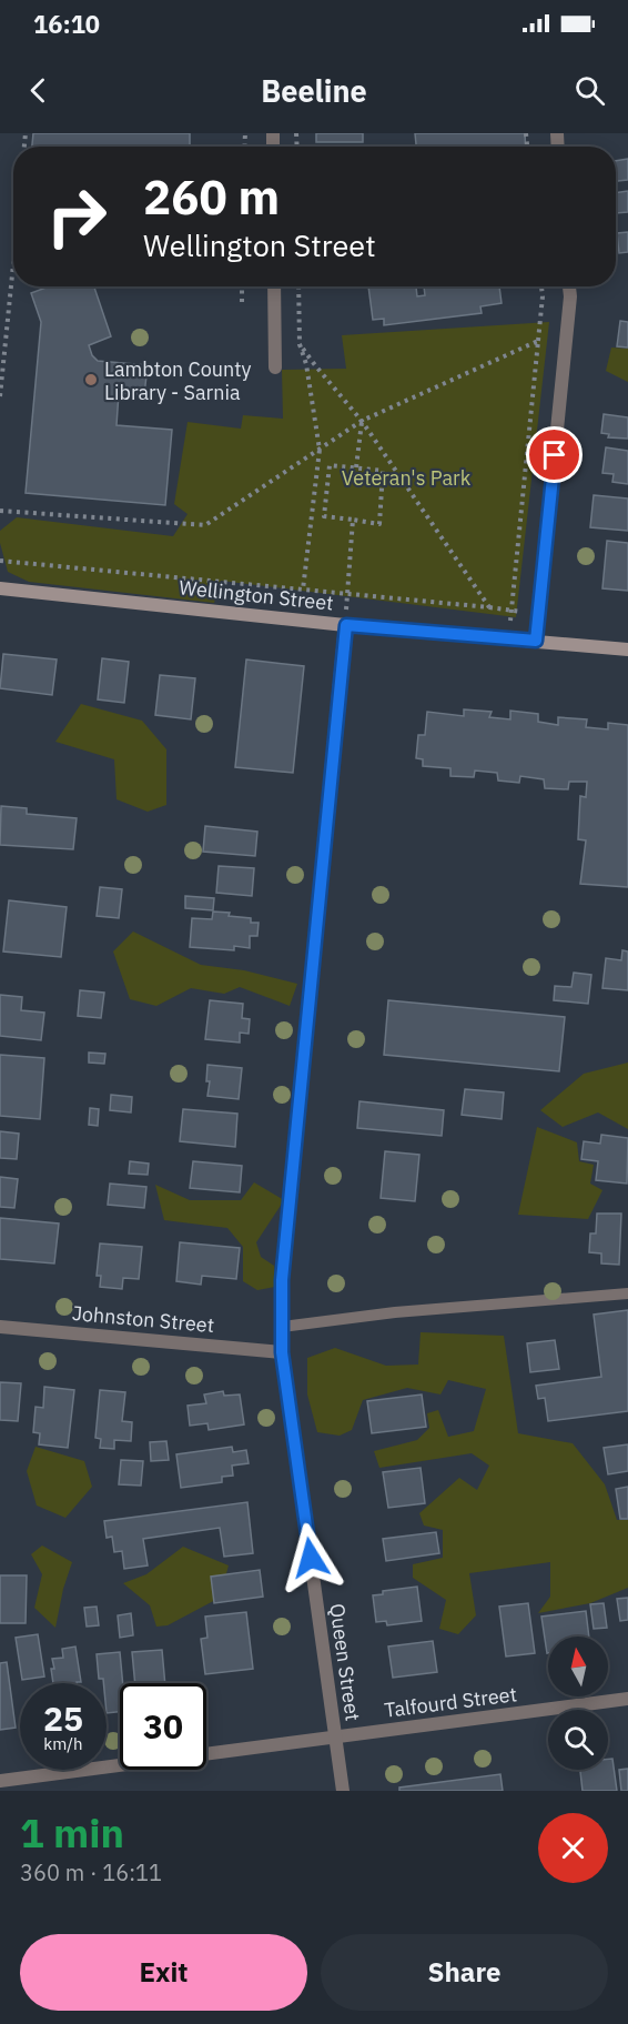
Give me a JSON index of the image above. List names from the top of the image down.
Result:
{
  "streets": {
    "street": [
      "Wellington Street",
      "Johnston Street",
      "Queen Street",
      "Talfourd Street"
    ]
  },
  "crossings": [
    ["Wellington Street", "Queen Street"],
    ["Johnston Street", "Queen Street"],
    ["Queen Street", "Talfourd Street"]
  ],
  "parks": ["Veteran's Park"],
  "places": ["Lambton County Library - Sarnia"],
  "north": "top",
  "page": {
    "status": "16:10",
    "header": "Beeline",
    "turn": ["260 m", "Wellington Street"],
    "speed": "25 km/h",
    "limit": "30",
    "heading": ["1 min", "360 m · 16:11"],
    "buttons": ["Exit", "Share"]
  }
}
